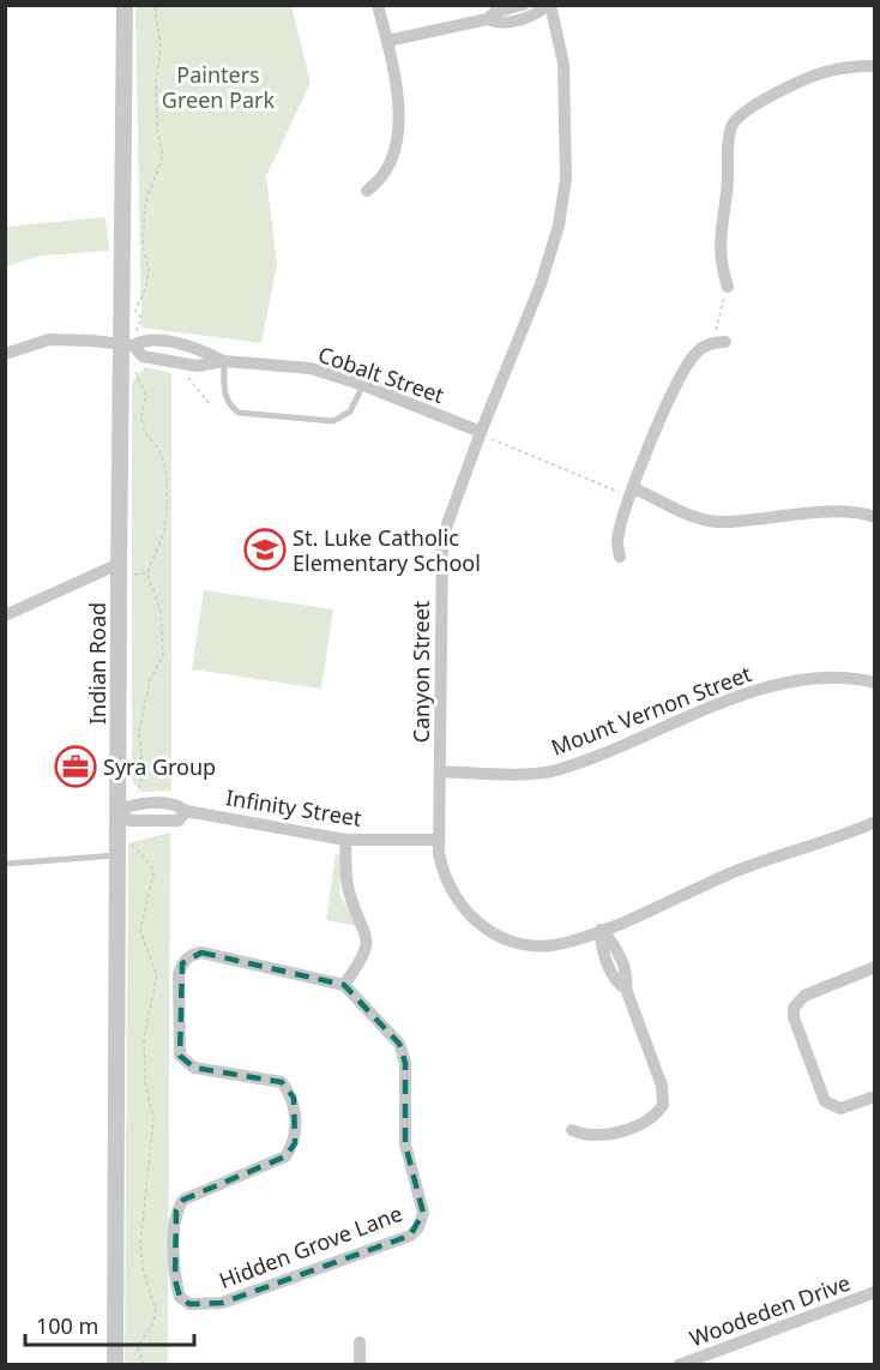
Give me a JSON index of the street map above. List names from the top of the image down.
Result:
{
  "streets": {
    "street": [
      "Cobalt Street",
      "Indian Road",
      "Canyon Street",
      "Mount Vernon Street",
      "Infinity Street",
      "Hidden Grove Lane",
      "Woodeden Drive"
    ]
  },
  "crossings": [
    ["Cobalt Street", "Indian Road"],
    ["Cobalt Street", "Canyon Street"],
    ["Indian Road", "Infinity Street"],
    ["Canyon Street", "Mount Vernon Street"],
    ["Canyon Street", "Infinity Street"]
  ],
  "parks": ["Painters Green Park"],
  "places": {
    "school or university": ["St. Luke Catholic Elementary School"],
    "office": ["Syra Group"]
  },
  "scale_bar": "100 m"
}
